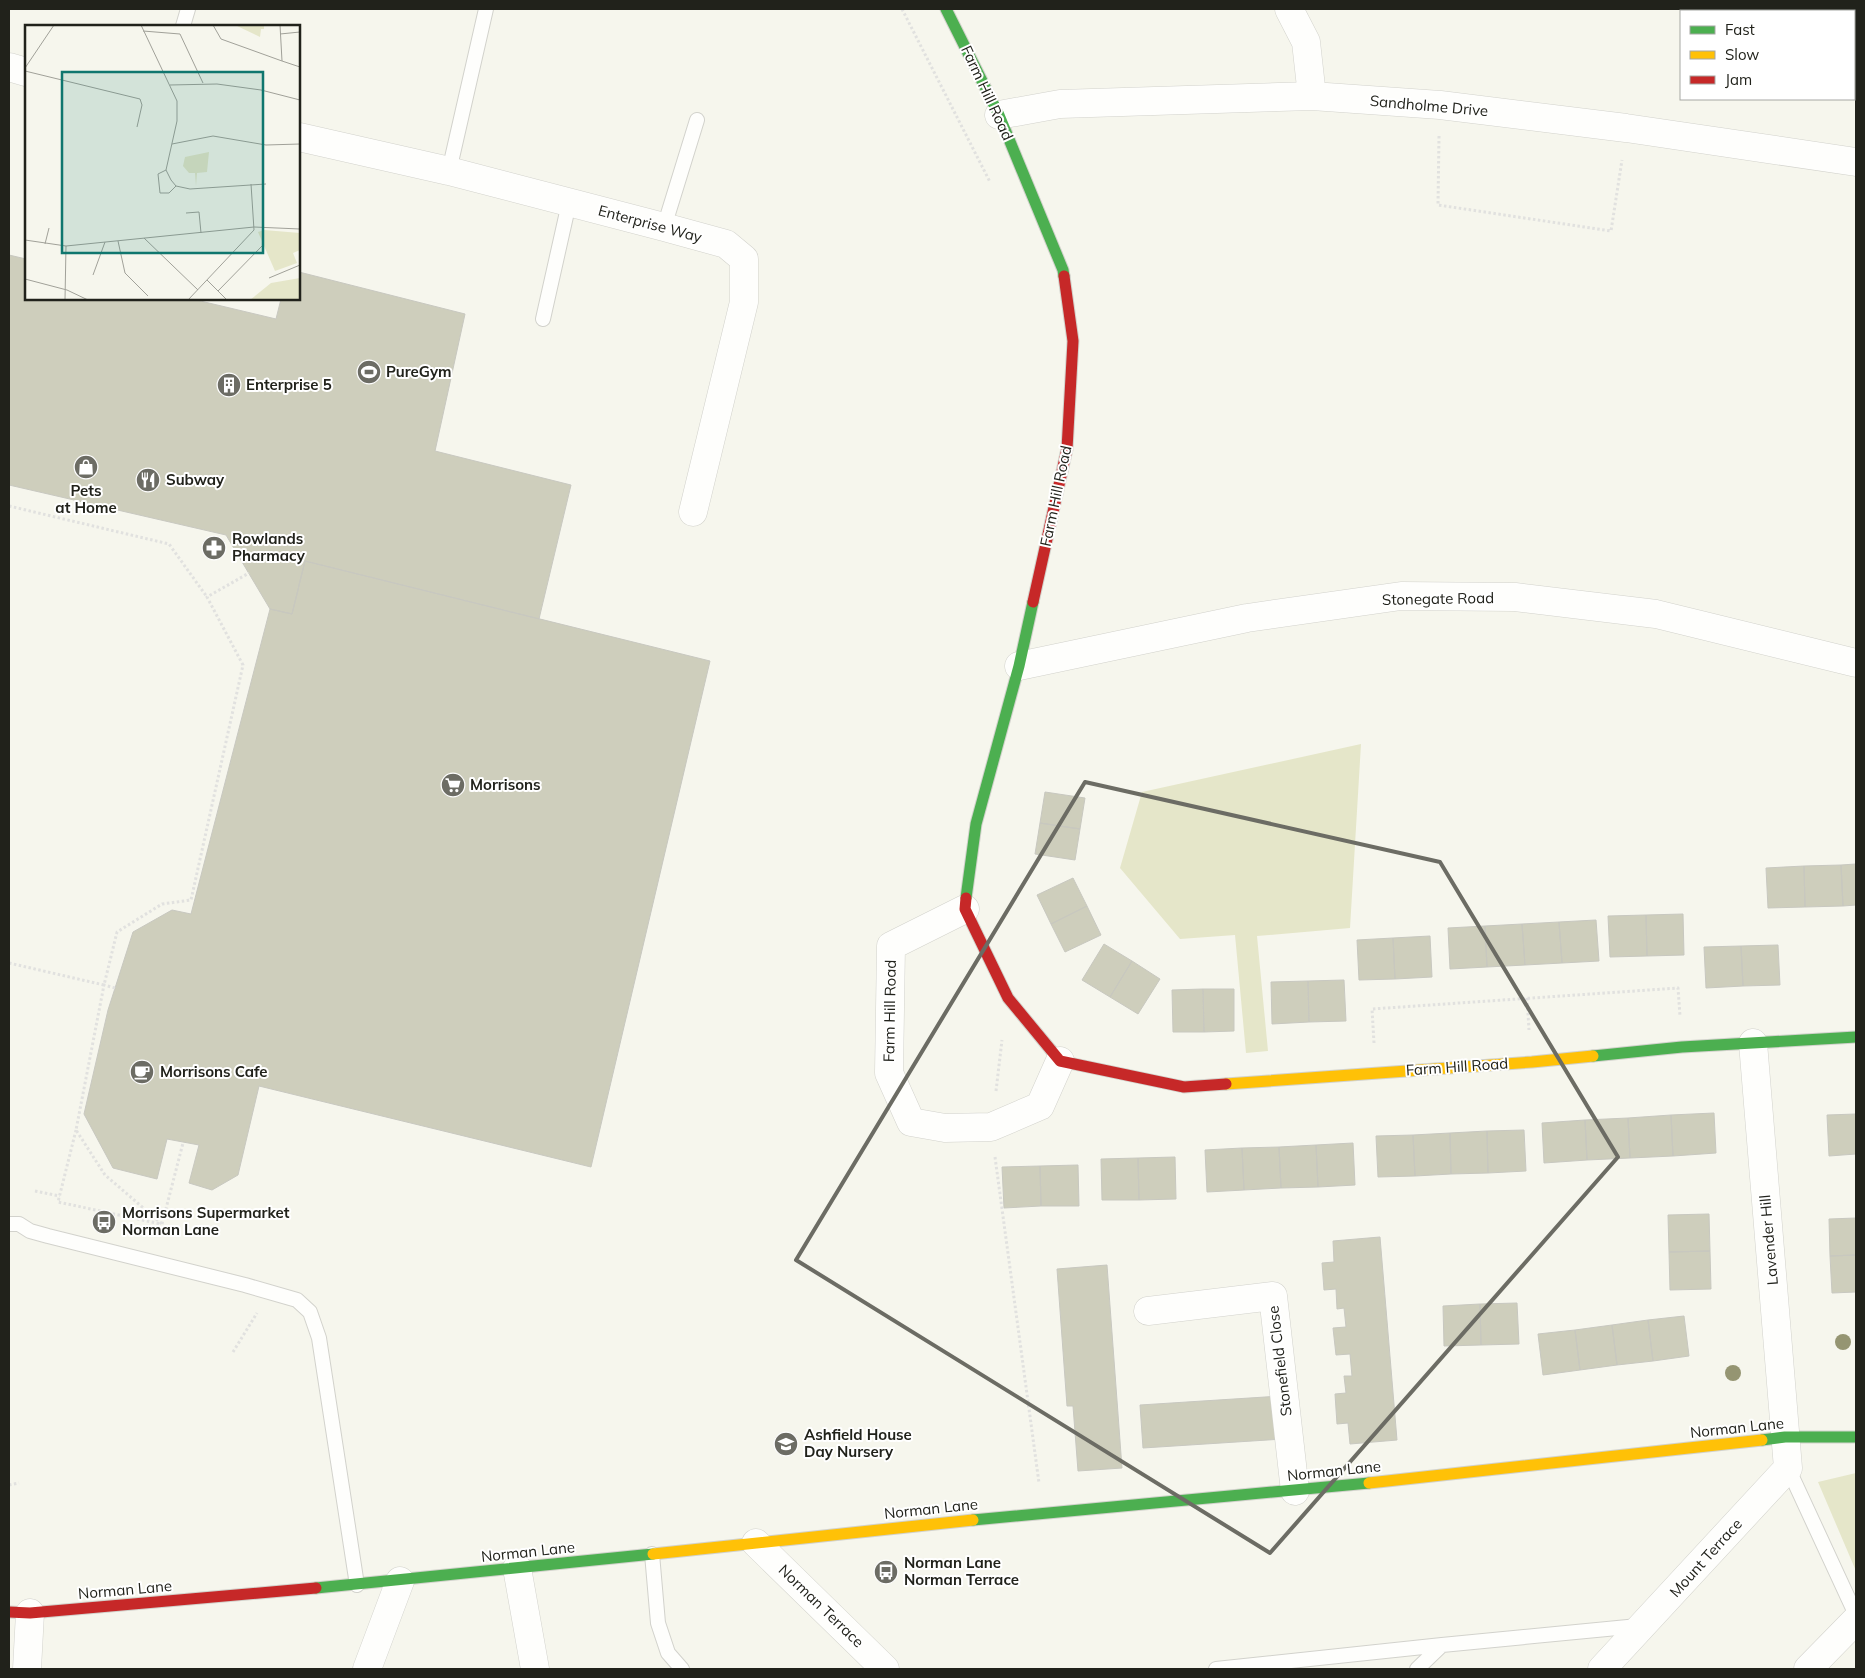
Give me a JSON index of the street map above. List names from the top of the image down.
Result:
{
  "streets": {
    "street": [
      "Farm Hill Road",
      "Sandholme Drive",
      "Enterprise Way",
      "Stonegate Road",
      "Lavender Hill",
      "Stonefield Close",
      "Norman Lane",
      "Mount Terrace",
      "Norman Terrace"
    ]
  },
  "crossings": [
    ["Farm Hill Road", "Sandholme Drive"],
    ["Farm Hill Road", "Stonegate Road"],
    ["Farm Hill Road", "Lavender Hill"],
    ["Lavender Hill", "Norman Lane"],
    ["Stonefield Close", "Norman Lane"],
    ["Norman Lane", "Norman Terrace"]
  ],
  "places": {
    "sports": ["PureGym"],
    "building": ["Enterprise 5"],
    "shop": ["Pets at Home"],
    "restaurant": ["Subway"],
    "pharmacy": ["Rowlands Pharmacy"],
    "supermarket": ["Morrisons"],
    "cafe": ["Morrisons Cafe"],
    "bus stop": ["Morrisons Supermarket Norman Lane", "Norman Lane Norman Terrace"],
    "school or university": ["Ashfield House Day Nursery"]
  },
  "legend": ["Fast", "Slow", "Jam"]
}
